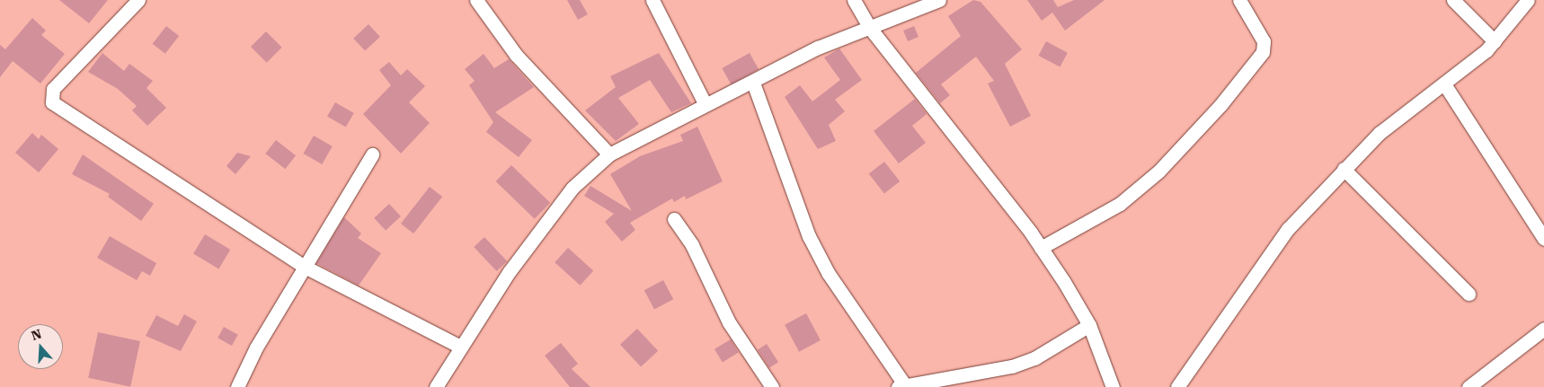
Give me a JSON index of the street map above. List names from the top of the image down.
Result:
{
  "north": "top"
}
